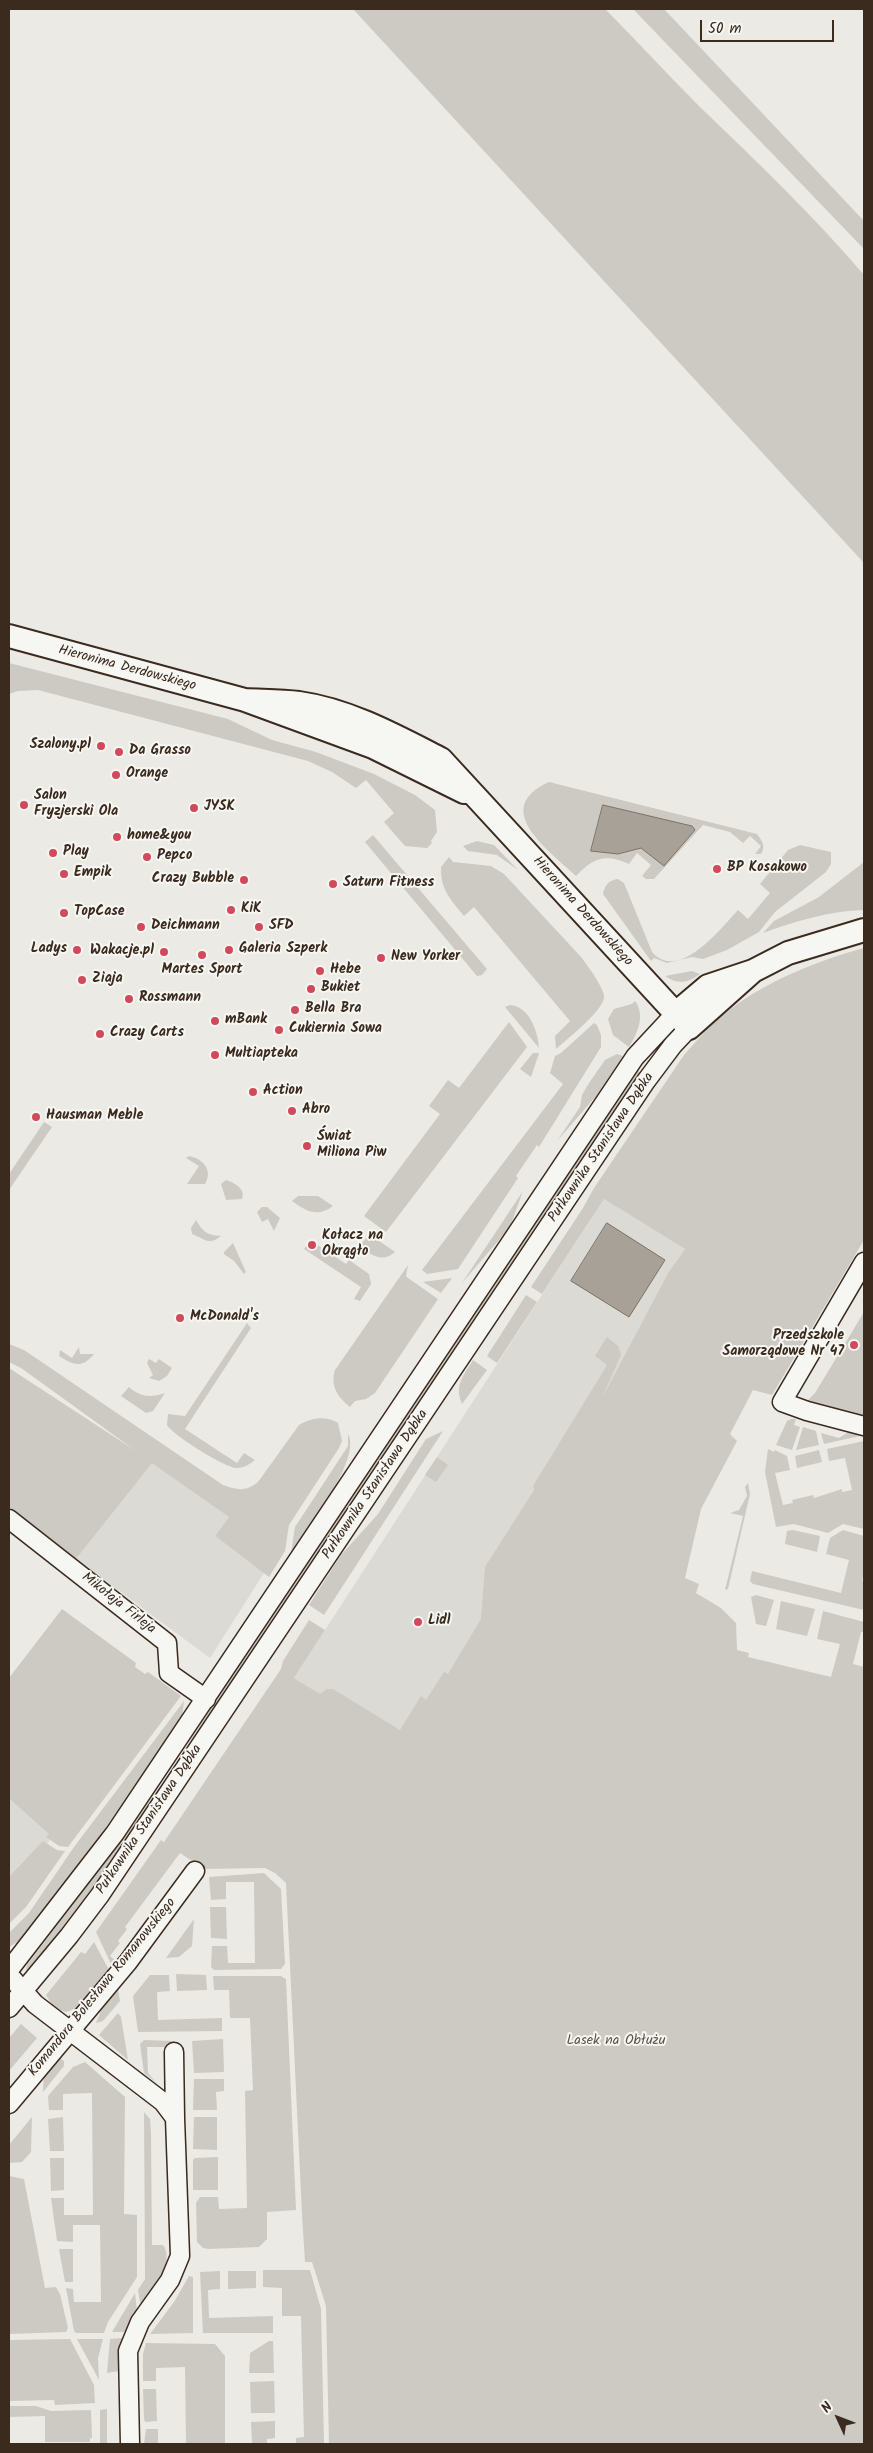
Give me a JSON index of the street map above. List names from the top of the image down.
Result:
{
  "streets": {
    "main road": ["Hieronima Derdowskiego", "Pułkownika Stanisława Dąbka"],
    "street": ["Mikołaja Firleja", "Komandora Bolesława Romanowskiego"]
  },
  "crossings": [
    ["Hieronima Derdowskiego", "Pułkownika Stanisława Dąbka"],
    ["Pułkownika Stanisława Dąbka", "Mikołaja Firleja"]
  ],
  "parks": ["Lasek na Obłużu"],
  "places": [
    "Szalony.pl",
    "Da Grasso",
    "Orange",
    "Salon Fryzjerski Ola",
    "JYSK",
    "home&you",
    "Play",
    "Pepco",
    "BP Kosakowo",
    "Empik",
    "Crazy Bubble",
    "Saturn Fitness",
    "KiK",
    "TopCase",
    "Deichmann",
    "SFD",
    "Ladys",
    "Galeria Szperk",
    "Wakacje.pl",
    "Martes Sport",
    "New Yorker",
    "Hebe",
    "Ziaja",
    "Bukiet",
    "Rossmann",
    "Bella Bra",
    "mBank",
    "Cukiernia Sowa",
    "Crazy Carts",
    "Multiapteka",
    "Action",
    "Abro",
    "Hausman Meble",
    "Świat Miliona Piw",
    "Kołacz na Okrągło",
    "McDonald's",
    "Przedszkole Samorządowe Nr 47",
    "Lidl"
  ],
  "scale_bar": "50 m",
  "north": "top left"
}
